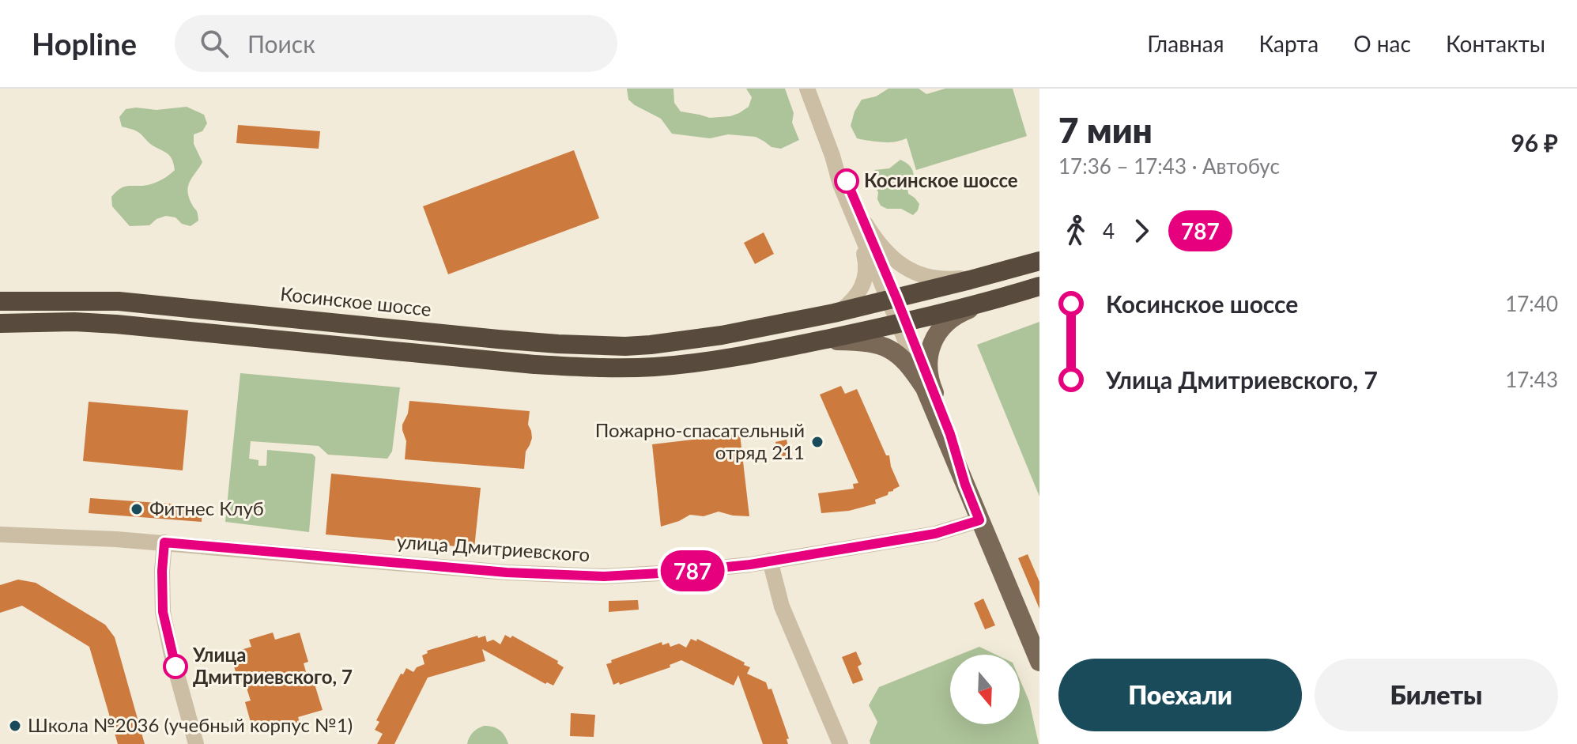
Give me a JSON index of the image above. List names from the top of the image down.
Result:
{
  "streets": {
    "highway": ["Косинское шоссе"],
    "street": ["улица Дмитриевского"]
  },
  "places": [
    "Косинское шоссе",
    "Пожарно-спасательный отряд 211",
    "Фитнес Клуб",
    "Улица Дмитриевского, 7",
    "Школа №2036 (учебный корпус №1)"
  ],
  "lines": ["bus line 787"],
  "north": "bottom",
  "page": {
    "header": "Hopline",
    "search": "Поиск",
    "nav": [
      "Главная",
      "Карта",
      "О нас",
      "Контакты"
    ],
    "on_map": "787",
    "heading": ["7 мин", "17:36 – 17:43 · Автобус", "96 ₽"],
    "legs": ["4", "787"],
    "list": [
      {
        "name": "Косинское шоссе",
        "value": "17:40"
      },
      {
        "name": "Улица Дмитриевского, 7",
        "value": "17:43"
      }
    ],
    "buttons": ["Поехали", "Билеты"]
  }
}
